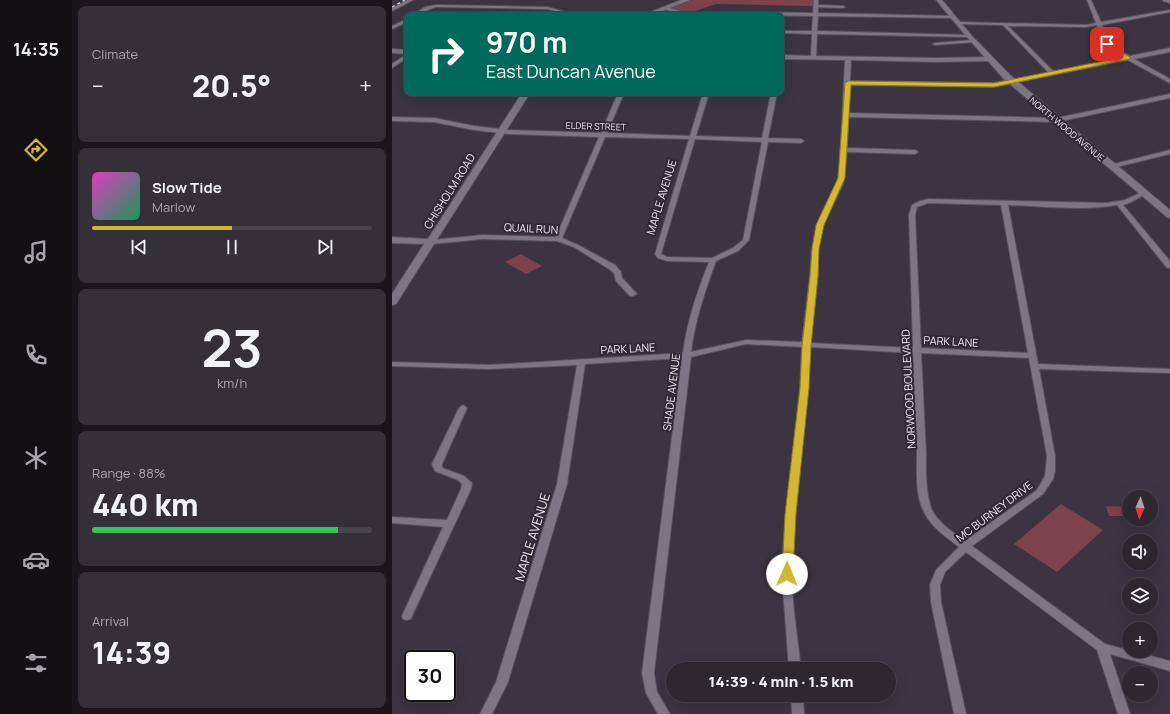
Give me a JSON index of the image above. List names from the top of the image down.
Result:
{
  "streets": {
    "main road": ["NORTH WOOD AVENUE", "CHISHOLM ROAD"],
    "street": [
      "ELDER STREET",
      "MAPLE AVENUE",
      "QUAIL RUN",
      "PARK LANE",
      "NORWOOD BOULEVARD",
      "SHADE AVENUE",
      "MC BURNEY DRIVE"
    ]
  },
  "crossings": [
    ["ELDER STREET", "CHISHOLM ROAD"],
    ["ELDER STREET", "MAPLE AVENUE"],
    ["NORTH WOOD AVENUE", "NORWOOD BOULEVARD"],
    ["CHISHOLM ROAD", "QUAIL RUN"],
    ["MAPLE AVENUE", "PARK LANE"],
    ["MAPLE AVENUE", "SHADE AVENUE"],
    ["PARK LANE", "NORWOOD BOULEVARD"],
    ["PARK LANE", "SHADE AVENUE"],
    ["PARK LANE", "MC BURNEY DRIVE"],
    ["NORWOOD BOULEVARD", "MC BURNEY DRIVE"]
  ],
  "north": "bottom",
  "page": {
    "tabs": "14:35",
    "tile": [
      "Climate",
      ["23", "km/h"],
      ["Range · 88%", "440 km"],
      ["Arrival", "14:39"]
    ],
    "turn": ["970 m", "East Duncan Avenue"],
    "heat": ["−", "20.5°", "+"],
    "song": ["Slow Tide", "Marlow"],
    "map_buttons": ["+", "−"],
    "limit": "30",
    "trip": "14:39 · 4 min · 1.5 km"
  }
}
